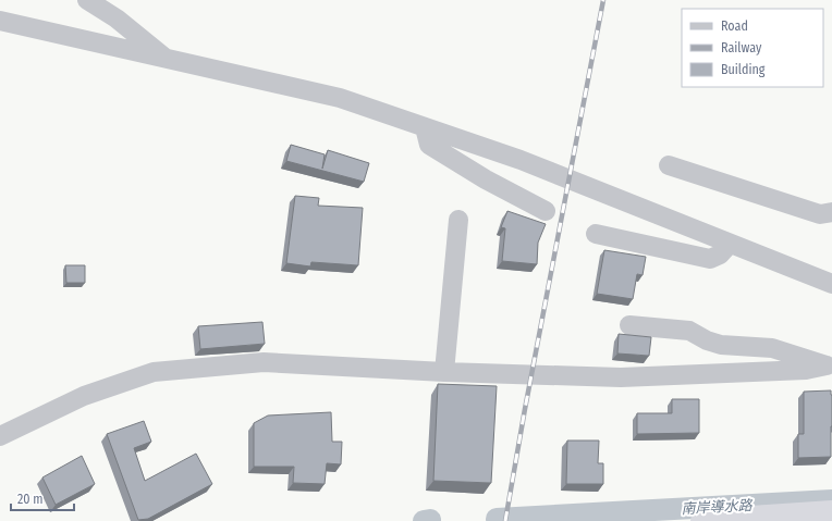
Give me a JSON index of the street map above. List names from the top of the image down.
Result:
{
  "water": ["南岸導水路"],
  "legend": ["Road", "Railway", "Building"],
  "scale_bar": "20 m"
}
